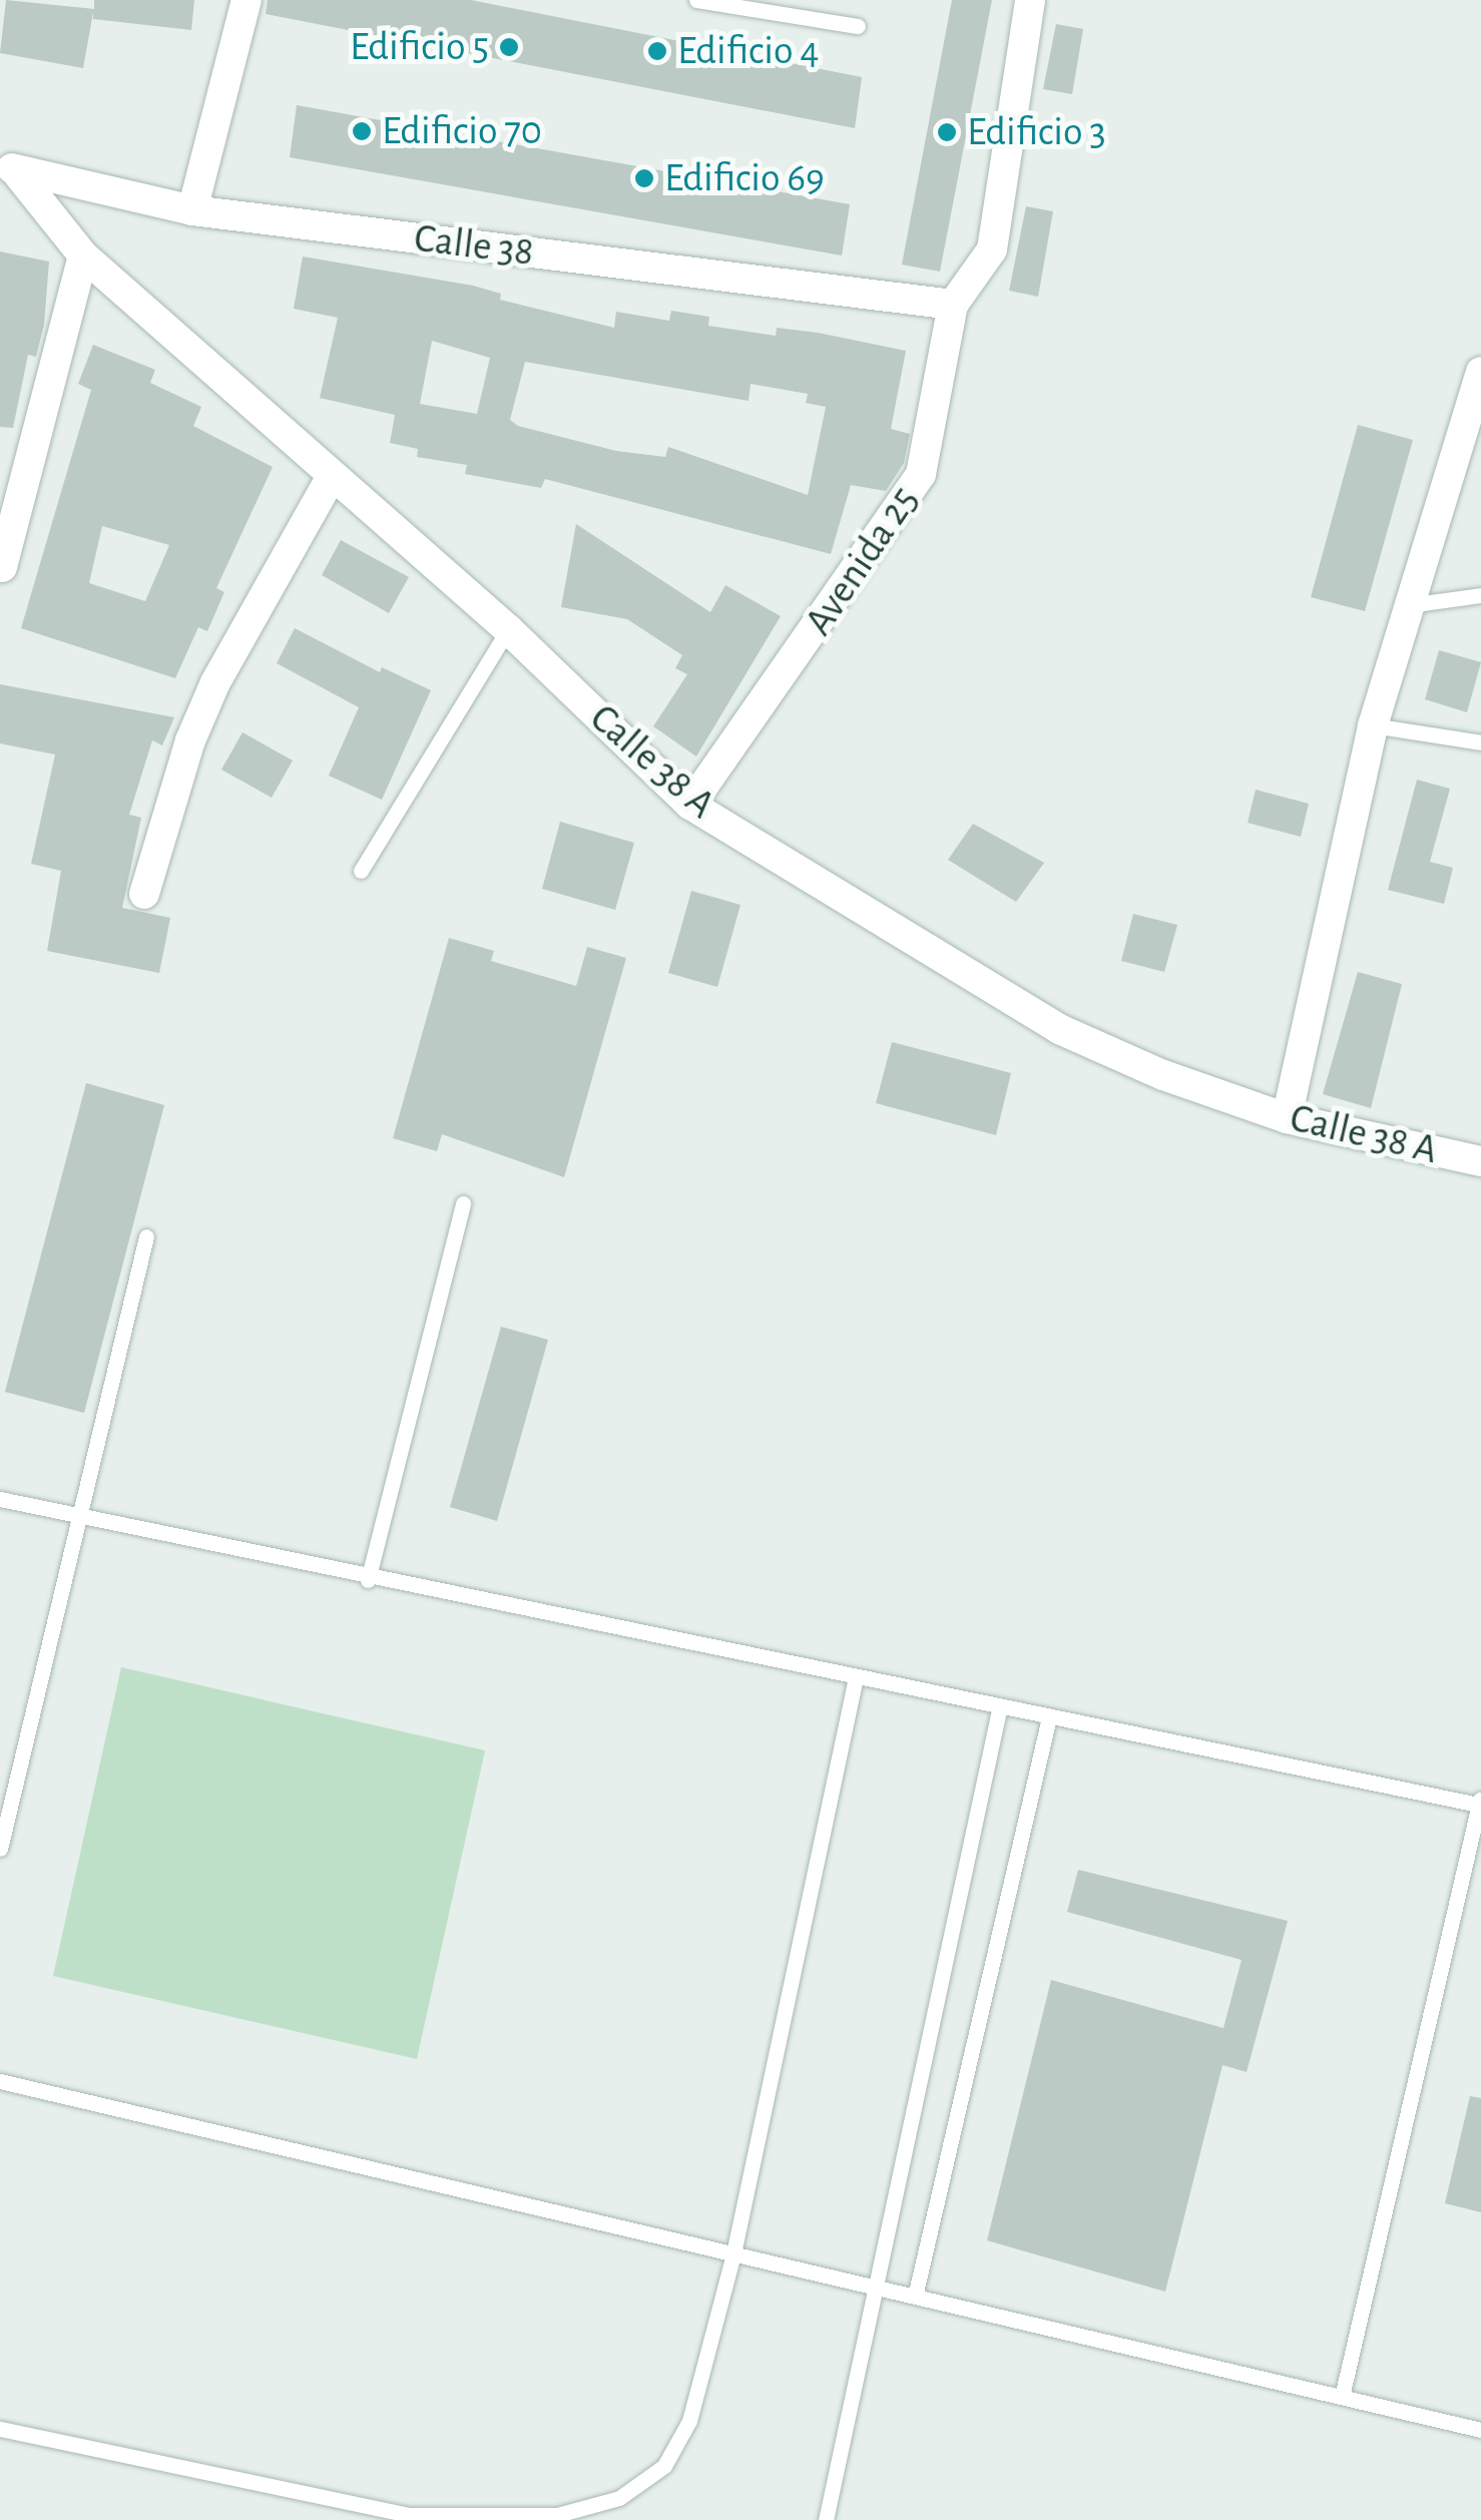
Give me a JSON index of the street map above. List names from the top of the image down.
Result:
{
  "streets": {
    "street": ["Calle 38", "Avenida 25", "Calle 38 A"]
  },
  "crossings": [
    ["Calle 38", "Avenida 25"],
    ["Calle 38", "Calle 38 A"],
    ["Avenida 25", "Calle 38 A"]
  ],
  "places": [
    "Edificio 5",
    "Edificio 4",
    "Edificio 70",
    "Edificio 3",
    "Edificio 69"
  ]
}
